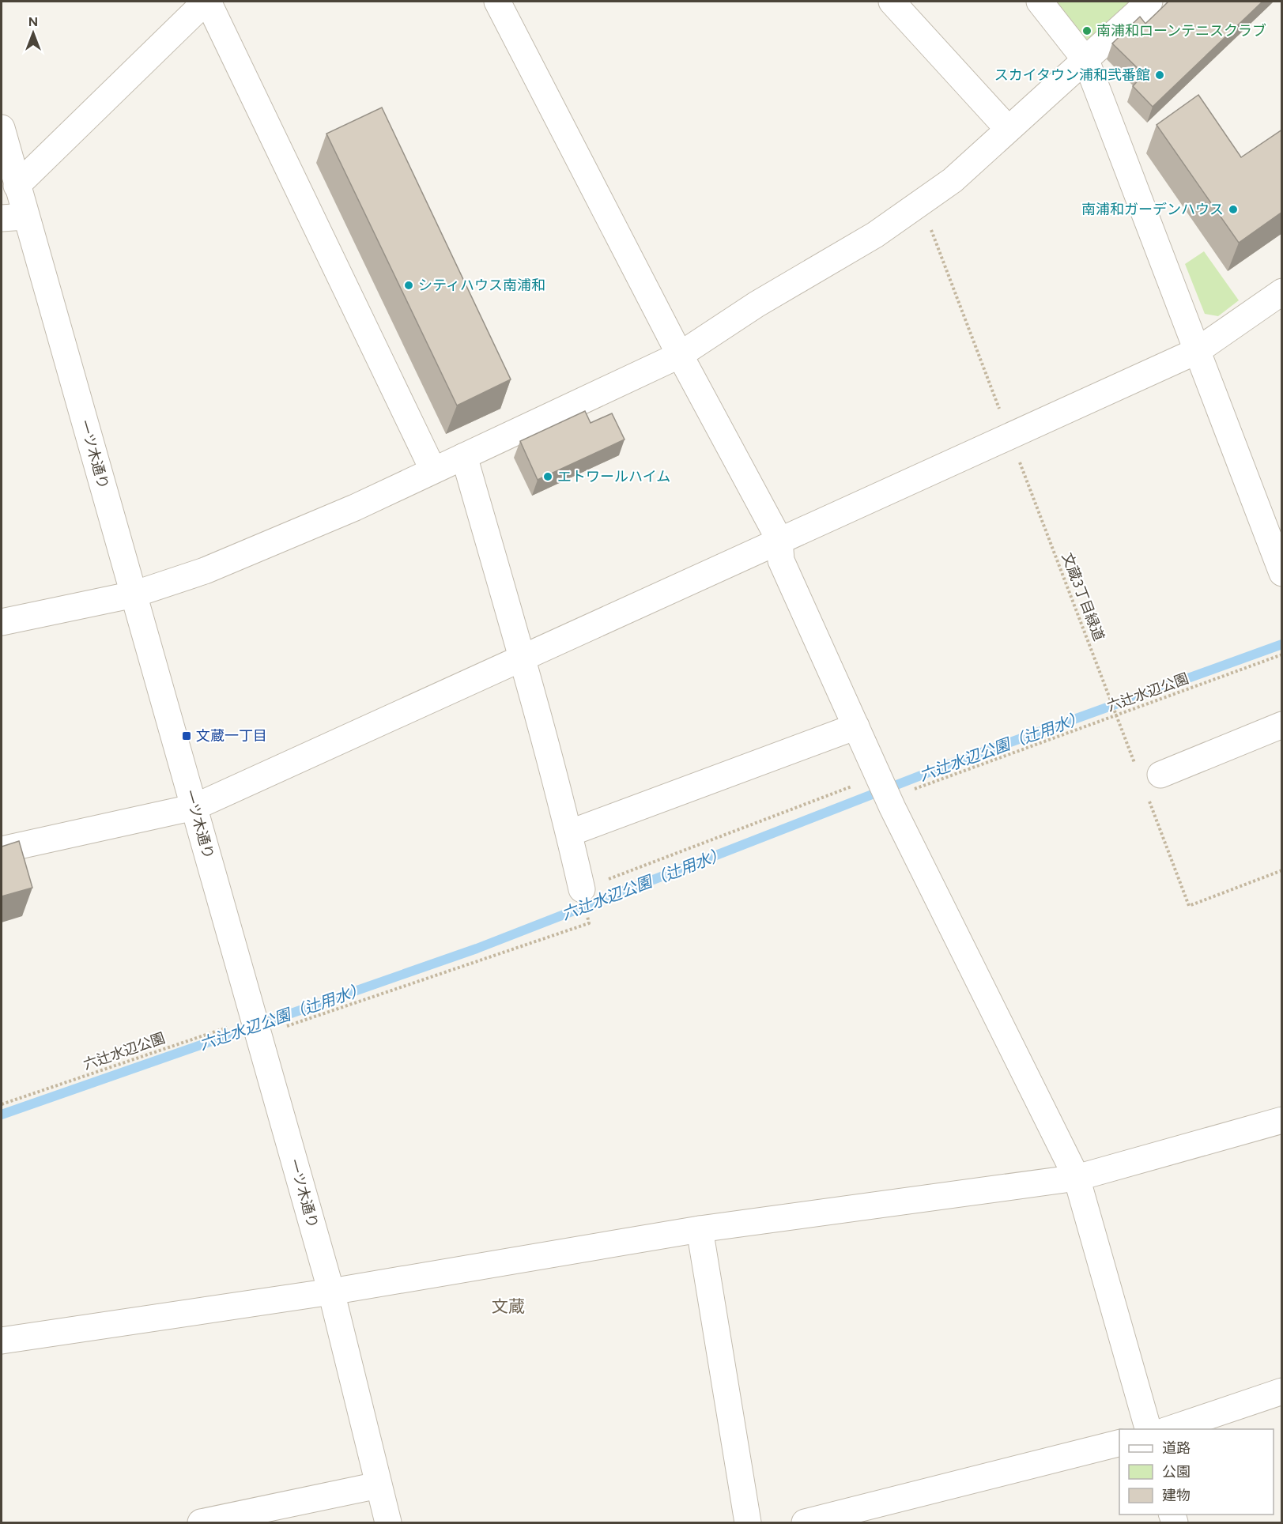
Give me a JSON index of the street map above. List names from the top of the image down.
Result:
{
  "streets": {
    "street": ["一ツ木通り"],
    "path": ["文蔵3丁目緑道", "六辻水辺公園"]
  },
  "crossings": [
    ["一ツ木通り", "六辻水辺公園"],
    ["文蔵3丁目緑道", "六辻水辺公園"]
  ],
  "districts": ["文蔵"],
  "water": ["六辻水辺公園（辻用水）"],
  "places": {
    "other": [
      "南浦和ローンテニスクラブ",
      "スカイタウン浦和弐番館",
      "南浦和ガーデンハウス",
      "シティハウス南浦和",
      "エトワールハイム"
    ],
    "transit": ["文蔵一丁目"]
  },
  "legend": ["道路", "公園", "建物"],
  "north": "top"
}
